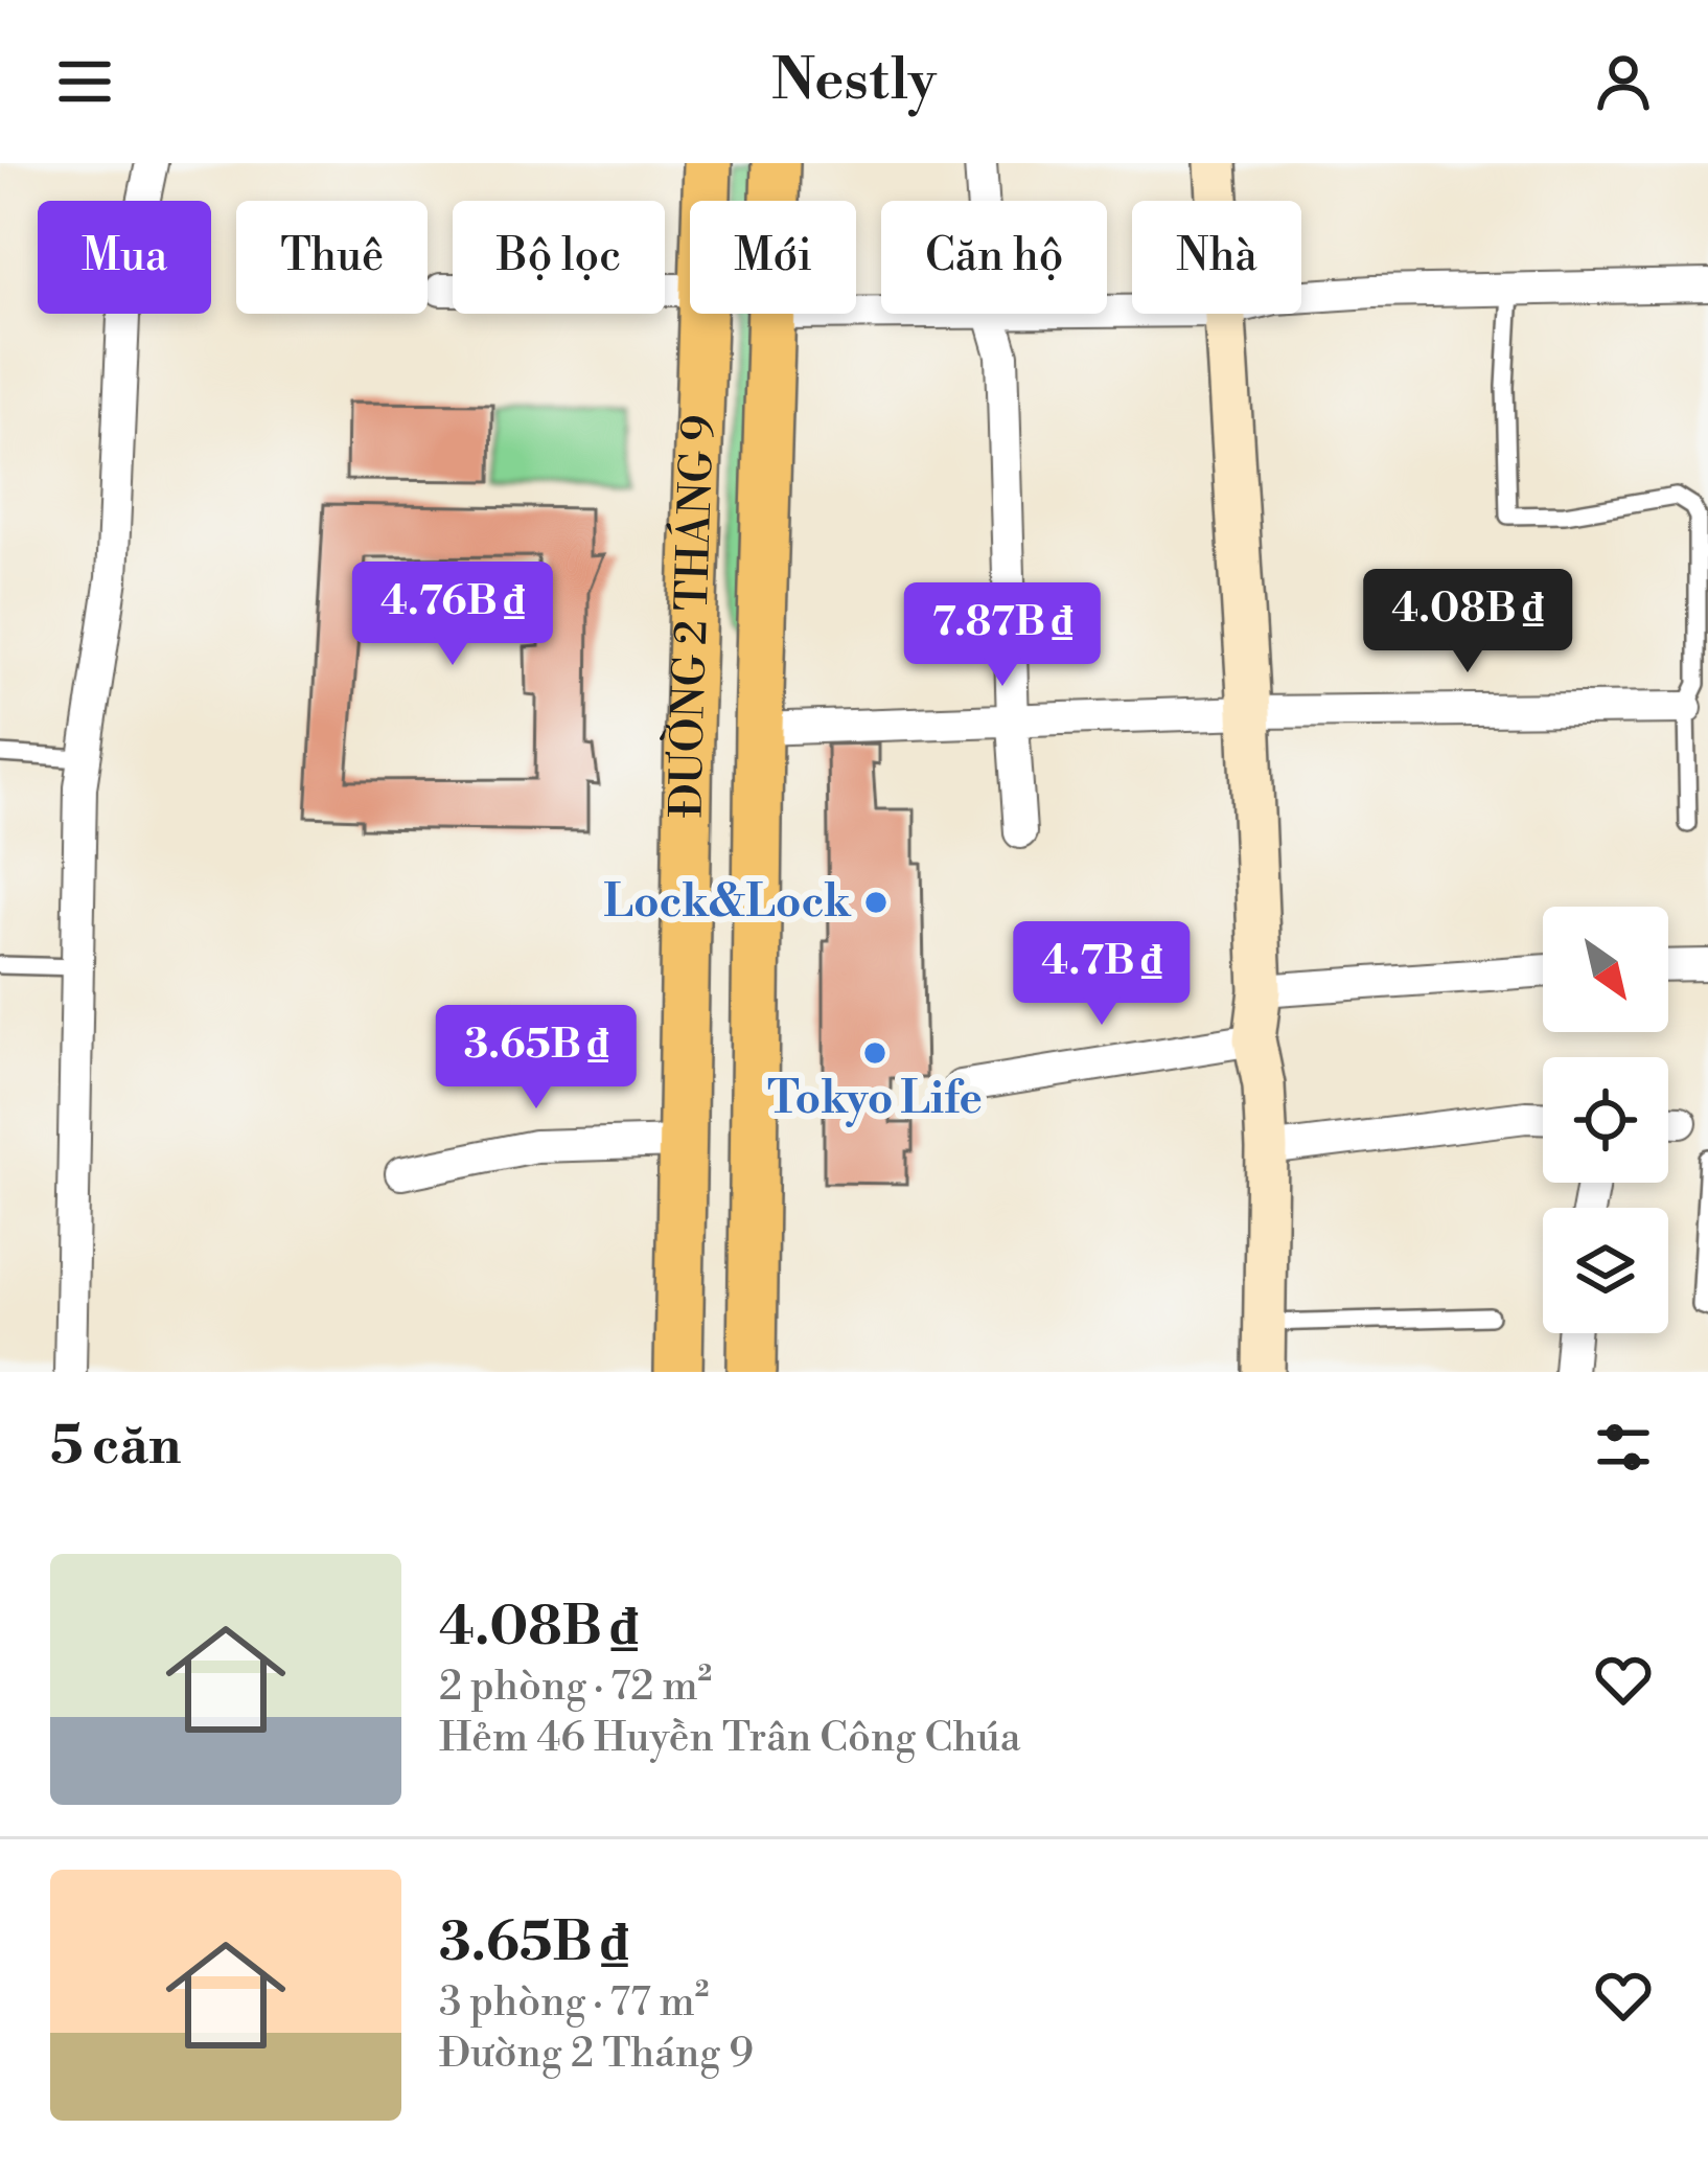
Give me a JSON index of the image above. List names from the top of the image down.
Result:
{
  "streets": {
    "main road": ["ĐƯỜNG 2 THÁNG 9"]
  },
  "places": ["Lock&Lock", "Tokyo Life"],
  "north": "bottom right",
  "page": {
    "header": "Nestly",
    "chip": [
      "Mua",
      "Thuê",
      "Bộ lọc",
      "Mới",
      "Căn hộ",
      "Nhà"
    ],
    "price": [
      "4.76B ₫",
      "4.08B ₫",
      "7.87B ₫",
      "4.7B ₫",
      "3.65B ₫"
    ],
    "heading": "5 căn",
    "list": [
      {
        "name": "4.08B ₫",
        "note": "2 phòng · 72 m² · Hẻm 46 Huyền Trân Công Chúa"
      },
      {
        "name": "3.65B ₫",
        "note": "3 phòng · 77 m² · Đường 2 Tháng 9"
      }
    ]
  }
}
